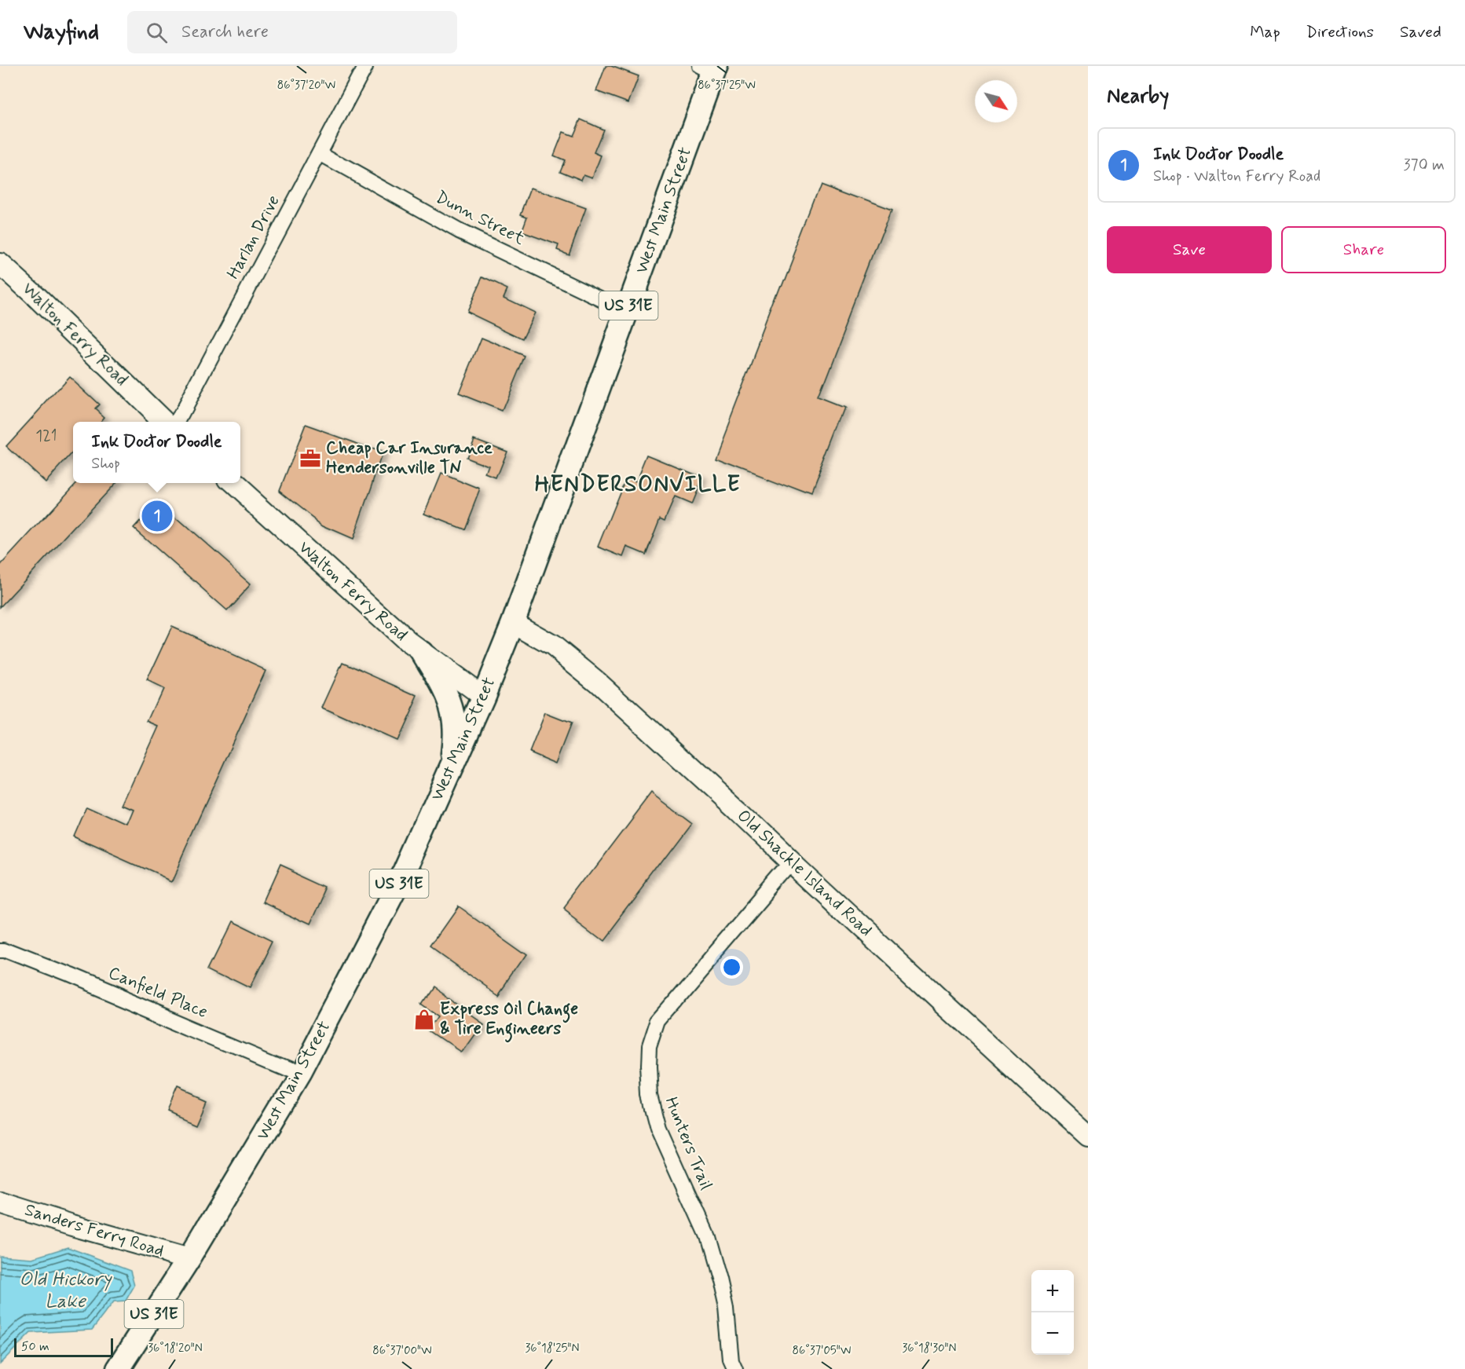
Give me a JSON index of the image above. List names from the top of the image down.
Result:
{
  "streets": {
    "main road": ["West Main Street", "US 31E"],
    "street": [
      "Dunn Street",
      "Harlan Drive",
      "Walton Ferry Road",
      "Old Shackle Island Road",
      "Canfield Place",
      "Hunters Trail",
      "Sanders Ferry Road"
    ]
  },
  "crossings": [
    ["West Main Street", "Dunn Street"],
    ["West Main Street", "Walton Ferry Road"],
    ["West Main Street", "Old Shackle Island Road"],
    ["West Main Street", "Canfield Place"],
    ["West Main Street", "Sanders Ferry Road"],
    ["Dunn Street", "Harlan Drive"],
    ["Old Shackle Island Road", "Hunters Trail"]
  ],
  "districts": ["HENDERSONVILLE"],
  "water": ["Old Hickory Lake"],
  "places": {
    "office": ["Cheap Car Insurance Hendersonville TN"],
    "shop": ["Express Oil Change & Tire Engineers"]
  },
  "house_numbers": ["121"],
  "scale_bar": "50 m",
  "north": "bottom right",
  "page": {
    "header": "Wayfind",
    "search": "Search here",
    "nav": ["Map", "Directions", "Saved"],
    "heading": "Nearby",
    "list": [
      {
        "mark": "1",
        "name": "Ink Doctor Doodle",
        "note": "Shop · Walton Ferry Road",
        "value": "370 m"
      }
    ],
    "buttons": ["Save", "Share"],
    "popup": ["Ink Doctor Doodle", "Shop"],
    "pins": "1",
    "map_buttons": ["+", "−"],
    "scale": "50 m"
  },
  "coordinates": [
    "86°37'20\"W",
    "86°37'25\"W",
    "36°18'20\"N",
    "36°18'25\"N",
    "36°18'30\"N",
    "86°37'00\"W",
    "86°37'05\"W"
  ]
}
